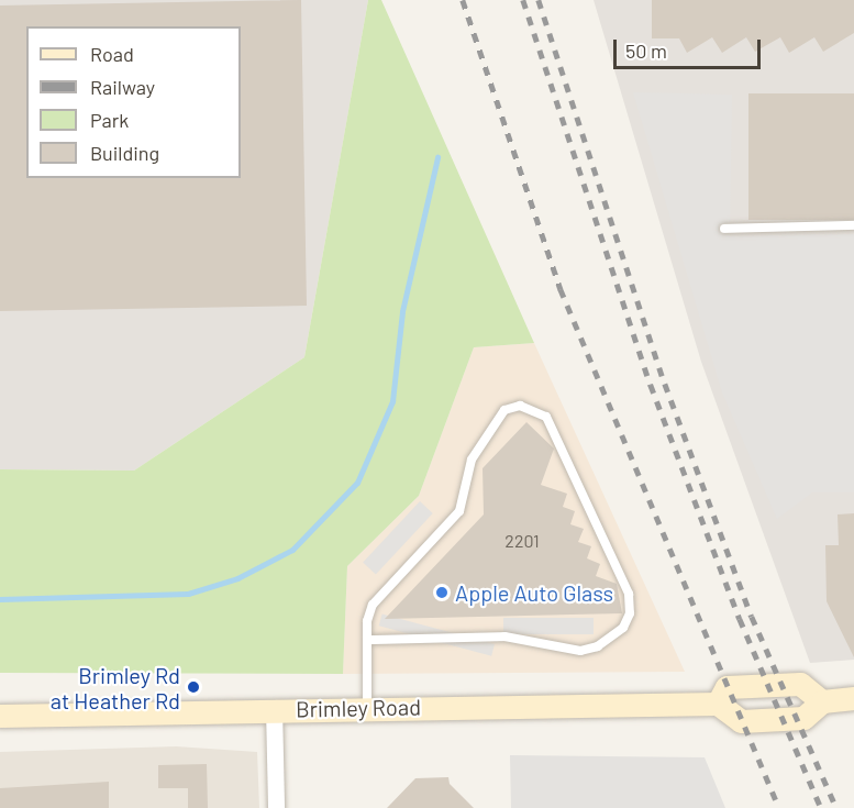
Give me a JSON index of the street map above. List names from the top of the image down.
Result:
{
  "streets": {
    "main road": ["Brimley Road"]
  },
  "places": ["Apple Auto Glass", "Brimley Rd at Heather Rd"],
  "house_numbers": ["2201"],
  "legend": [
    "Road",
    "Railway",
    "Park",
    "Building"
  ],
  "scale_bar": "50 m"
}
